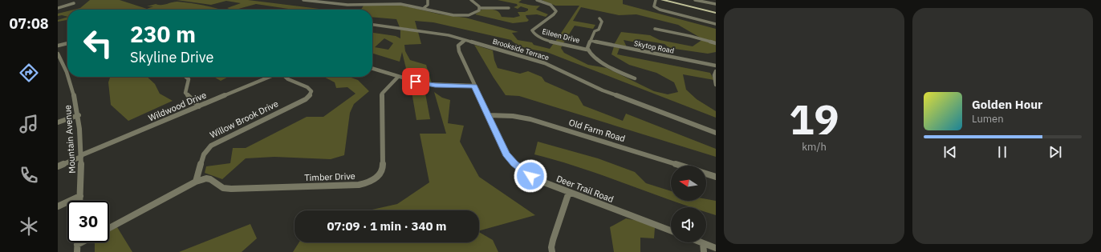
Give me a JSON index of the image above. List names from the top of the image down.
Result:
{
  "streets": {
    "street": [
      "Eileen Drive",
      "Skytop Road",
      "Brookside Terrace",
      "Wildwood Drive",
      "Willow Brook Drive",
      "Old Farm Road",
      "Mountain Avenue",
      "Timber Drive",
      "Deer Trail Road"
    ]
  },
  "crossings": [
    ["Brookside Terrace", "Deer Trail Road"],
    ["Wildwood Drive", "Mountain Avenue"],
    ["Willow Brook Drive", "Timber Drive"],
    ["Old Farm Road", "Deer Trail Road"]
  ],
  "north": "left",
  "page": {
    "tabs": "07:08",
    "tile": ["19", "km/h"],
    "turn": ["230 m", "Skyline Drive"],
    "song": ["Golden Hour", "Lumen"],
    "limit": "30",
    "trip": "07:09 · 1 min · 340 m"
  }
}
